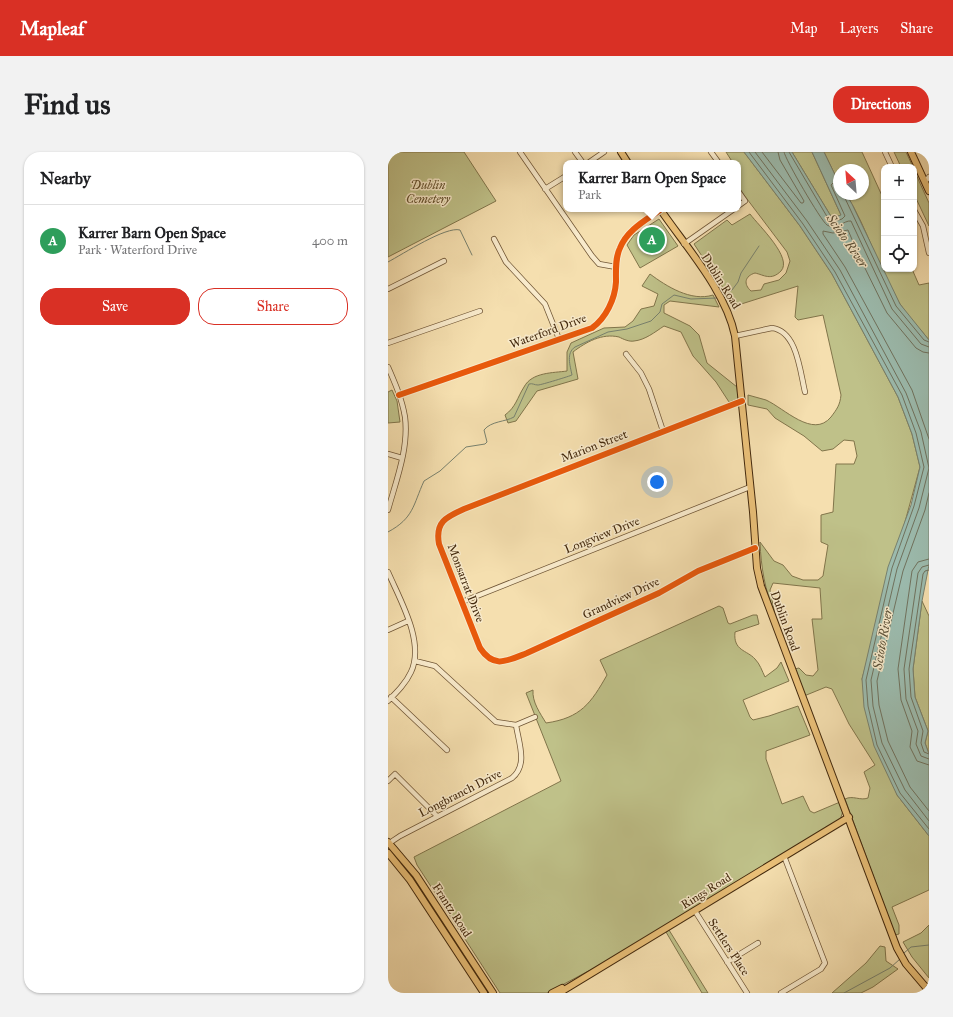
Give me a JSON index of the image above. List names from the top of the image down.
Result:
{
  "streets": {
    "main road": ["Dublin Road", "Rings Road", "Frantz Road"],
    "street": [
      "Waterford Drive",
      "Marion Street",
      "Longview Drive",
      "Monsarrat Drive",
      "Grandview Drive",
      "Longbranch Drive",
      "Settlers Place"
    ]
  },
  "crossings": [
    ["Dublin Road", "Marion Street"],
    ["Dublin Road", "Longview Drive"],
    ["Dublin Road", "Grandview Drive"],
    ["Dublin Road", "Rings Road"],
    ["Marion Street", "Monsarrat Drive"],
    ["Longview Drive", "Monsarrat Drive"],
    ["Monsarrat Drive", "Grandview Drive"],
    ["Longbranch Drive", "Frantz Road"],
    ["Rings Road", "Settlers Place"]
  ],
  "water": ["Scioto River"],
  "parks": ["Dublin Cemetery"],
  "north": "top left",
  "page": {
    "header": "Mapleaf",
    "nav": ["Map", "Layers", "Share"],
    "buttons": [
      "Directions",
      ["Save", "Share"]
    ],
    "title": "Find us",
    "heading": "Nearby",
    "popup": ["Karrer Barn Open Space", "Park"],
    "map_buttons": ["+", "−"],
    "list": [
      {
        "mark": "A",
        "name": "Karrer Barn Open Space",
        "note": "Park · Waterford Drive",
        "value": "400 m"
      }
    ],
    "pins": "A"
  }
}
